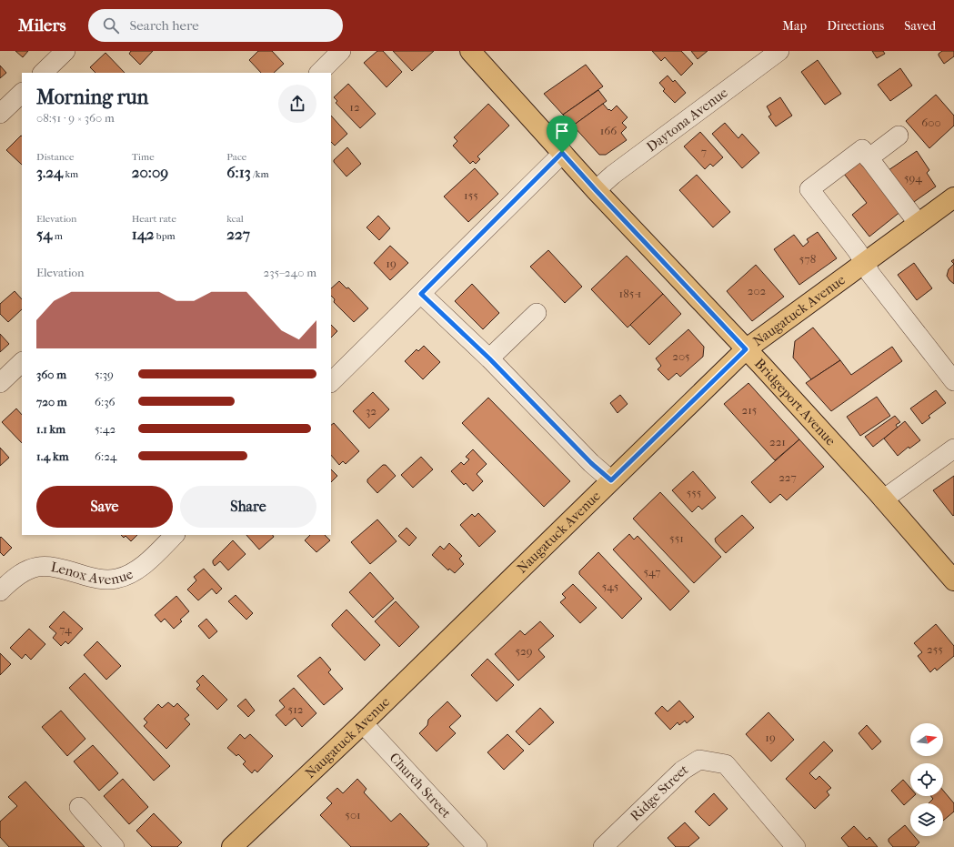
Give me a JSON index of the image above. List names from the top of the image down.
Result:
{
  "streets": {
    "main road": ["Naugatuck Avenue", "Bridgeport Avenue"],
    "street": [
      "Daytona Avenue",
      "Lenox Avenue",
      "Church Street",
      "Ridge Street"
    ]
  },
  "crossings": [
    ["Daytona Avenue", "Bridgeport Avenue"],
    ["Naugatuck Avenue", "Bridgeport Avenue"],
    ["Naugatuck Avenue", "Church Street"]
  ],
  "house_numbers": [
    "12",
    "600",
    "166",
    "7",
    "594",
    "155",
    "578",
    "19",
    "202",
    "185-1",
    "205",
    "215",
    "32",
    "221",
    "227",
    "555",
    "551",
    "547",
    "545",
    "74",
    "255",
    "529",
    "512",
    "19",
    "501"
  ],
  "north": "right",
  "page": {
    "header": "Milers",
    "search": "Search here",
    "nav": ["Map", "Directions", "Saved"],
    "heading": ["Morning run", "08:51 · 9 × 360 m"],
    "stats": [
      ["Distance", "3.24 km"],
      ["Time", "20:09"],
      ["Pace", "6:13 /km"],
      ["Elevation", "54 m"],
      ["Heart rate", "142 bpm"],
      ["kcal", "227"]
    ],
    "chart": ["Elevation", "235–240 m"],
    "list": [
      {
        "name": "360 m",
        "note": "5:39"
      },
      {
        "name": "720 m",
        "note": "6:36"
      },
      {
        "name": "1.1 km",
        "note": "5:42"
      },
      {
        "name": "1.4 km",
        "note": "6:24"
      }
    ],
    "buttons": ["Save", "Share"]
  }
}
